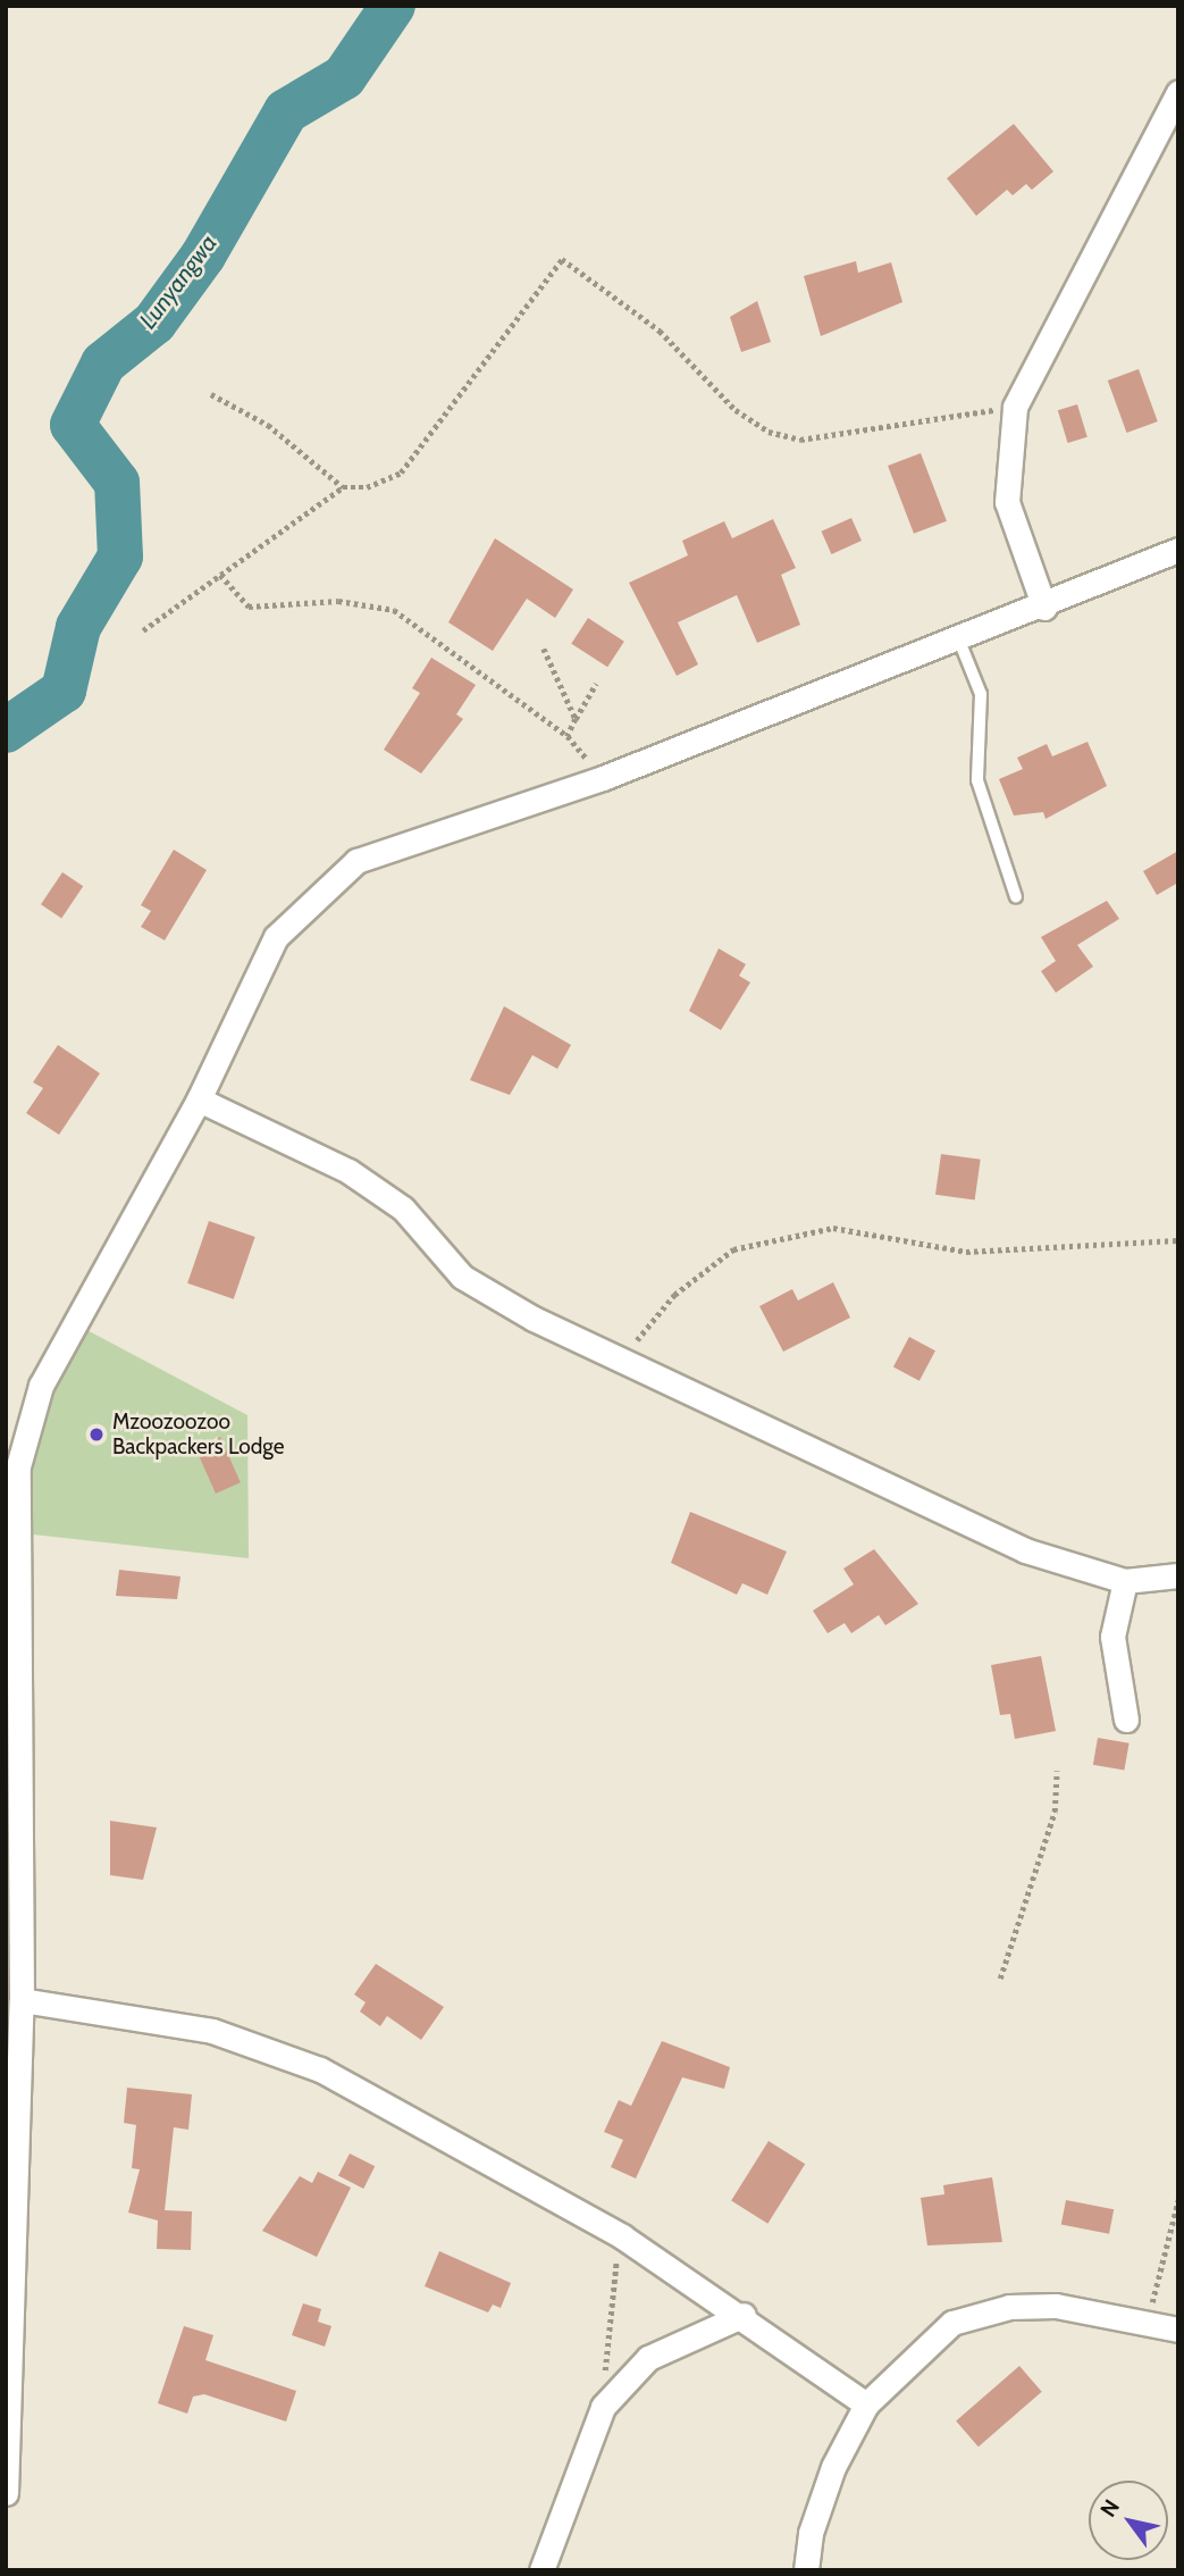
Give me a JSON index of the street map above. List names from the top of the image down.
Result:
{
  "water": ["Lunyangwa"],
  "places": ["Mzoozoozoo Backpackers Lodge"],
  "north": "top left"
}
